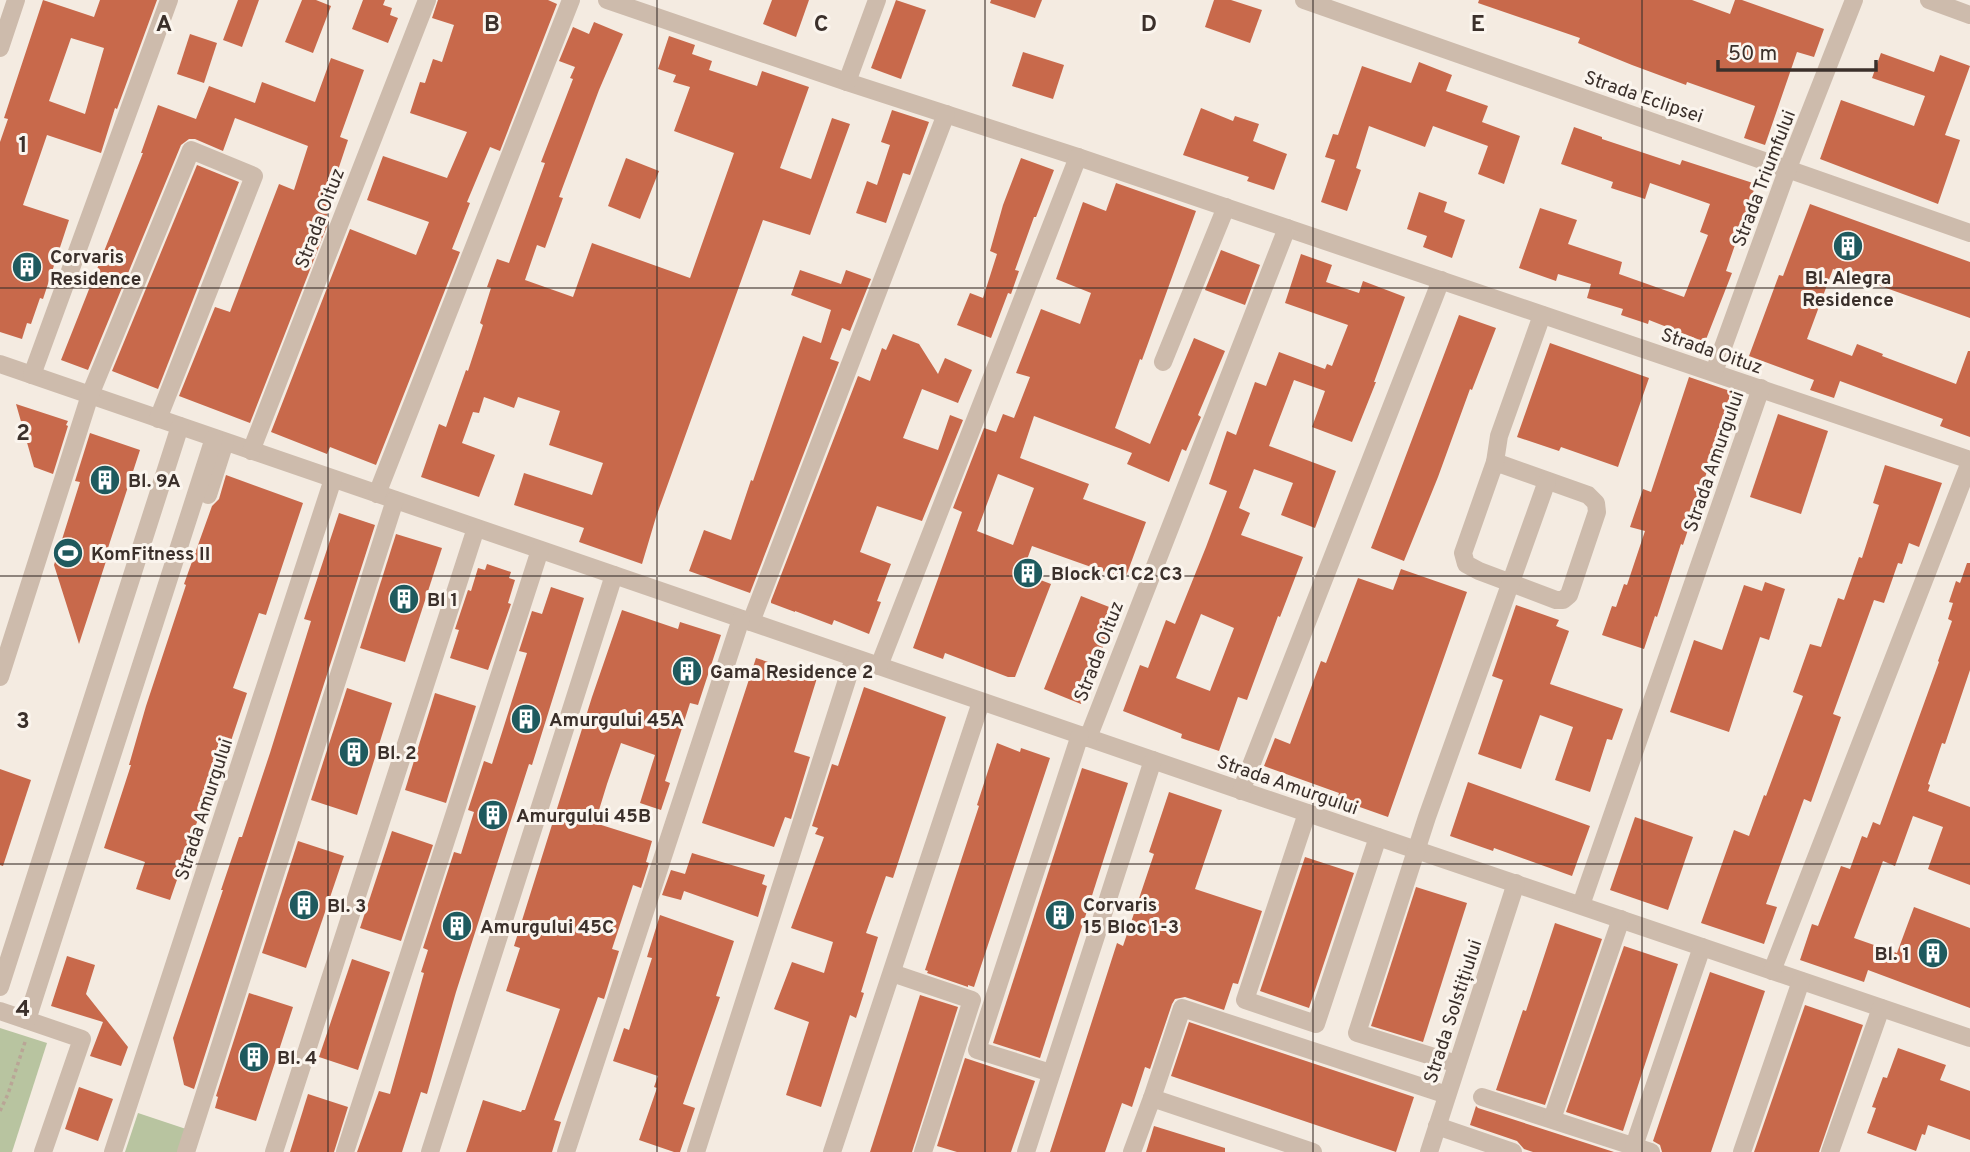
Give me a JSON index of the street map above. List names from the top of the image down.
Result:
{
  "streets": {
    "street": [
      "Strada Eclipsei",
      "Strada Triumfului",
      "Strada Oituz",
      "Strada Amurgului",
      "Strada Solstițiului"
    ]
  },
  "crossings": [
    ["Strada Eclipsei", "Strada Triumfului"],
    ["Strada Triumfului", "Strada Oituz"],
    ["Strada Oituz", "Strada Amurgului"],
    ["Strada Amurgului", "Strada Solstițiului"]
  ],
  "places": {
    "building": [
      "Bl. Alegra Residence",
      "Corvaris Residence",
      "Bl. 9A",
      "Block C1 C2 C3",
      "Bl 1",
      "Gama Residence 2",
      "Amurgului 45A",
      "Bl. 2",
      "Amurgului 45B",
      "Bl. 3",
      "Corvaris 15 Bloc 1-3",
      "Amurgului 45C",
      "Bl. 1",
      "Bl. 4"
    ],
    "sports": ["KomFitness II"]
  },
  "scale_bar": "50 m",
  "grid": {
    "columns": [
      "A",
      "B",
      "C",
      "D",
      "E"
    ],
    "rows": [
      "1",
      "2",
      "3",
      "4"
    ]
  }
}
